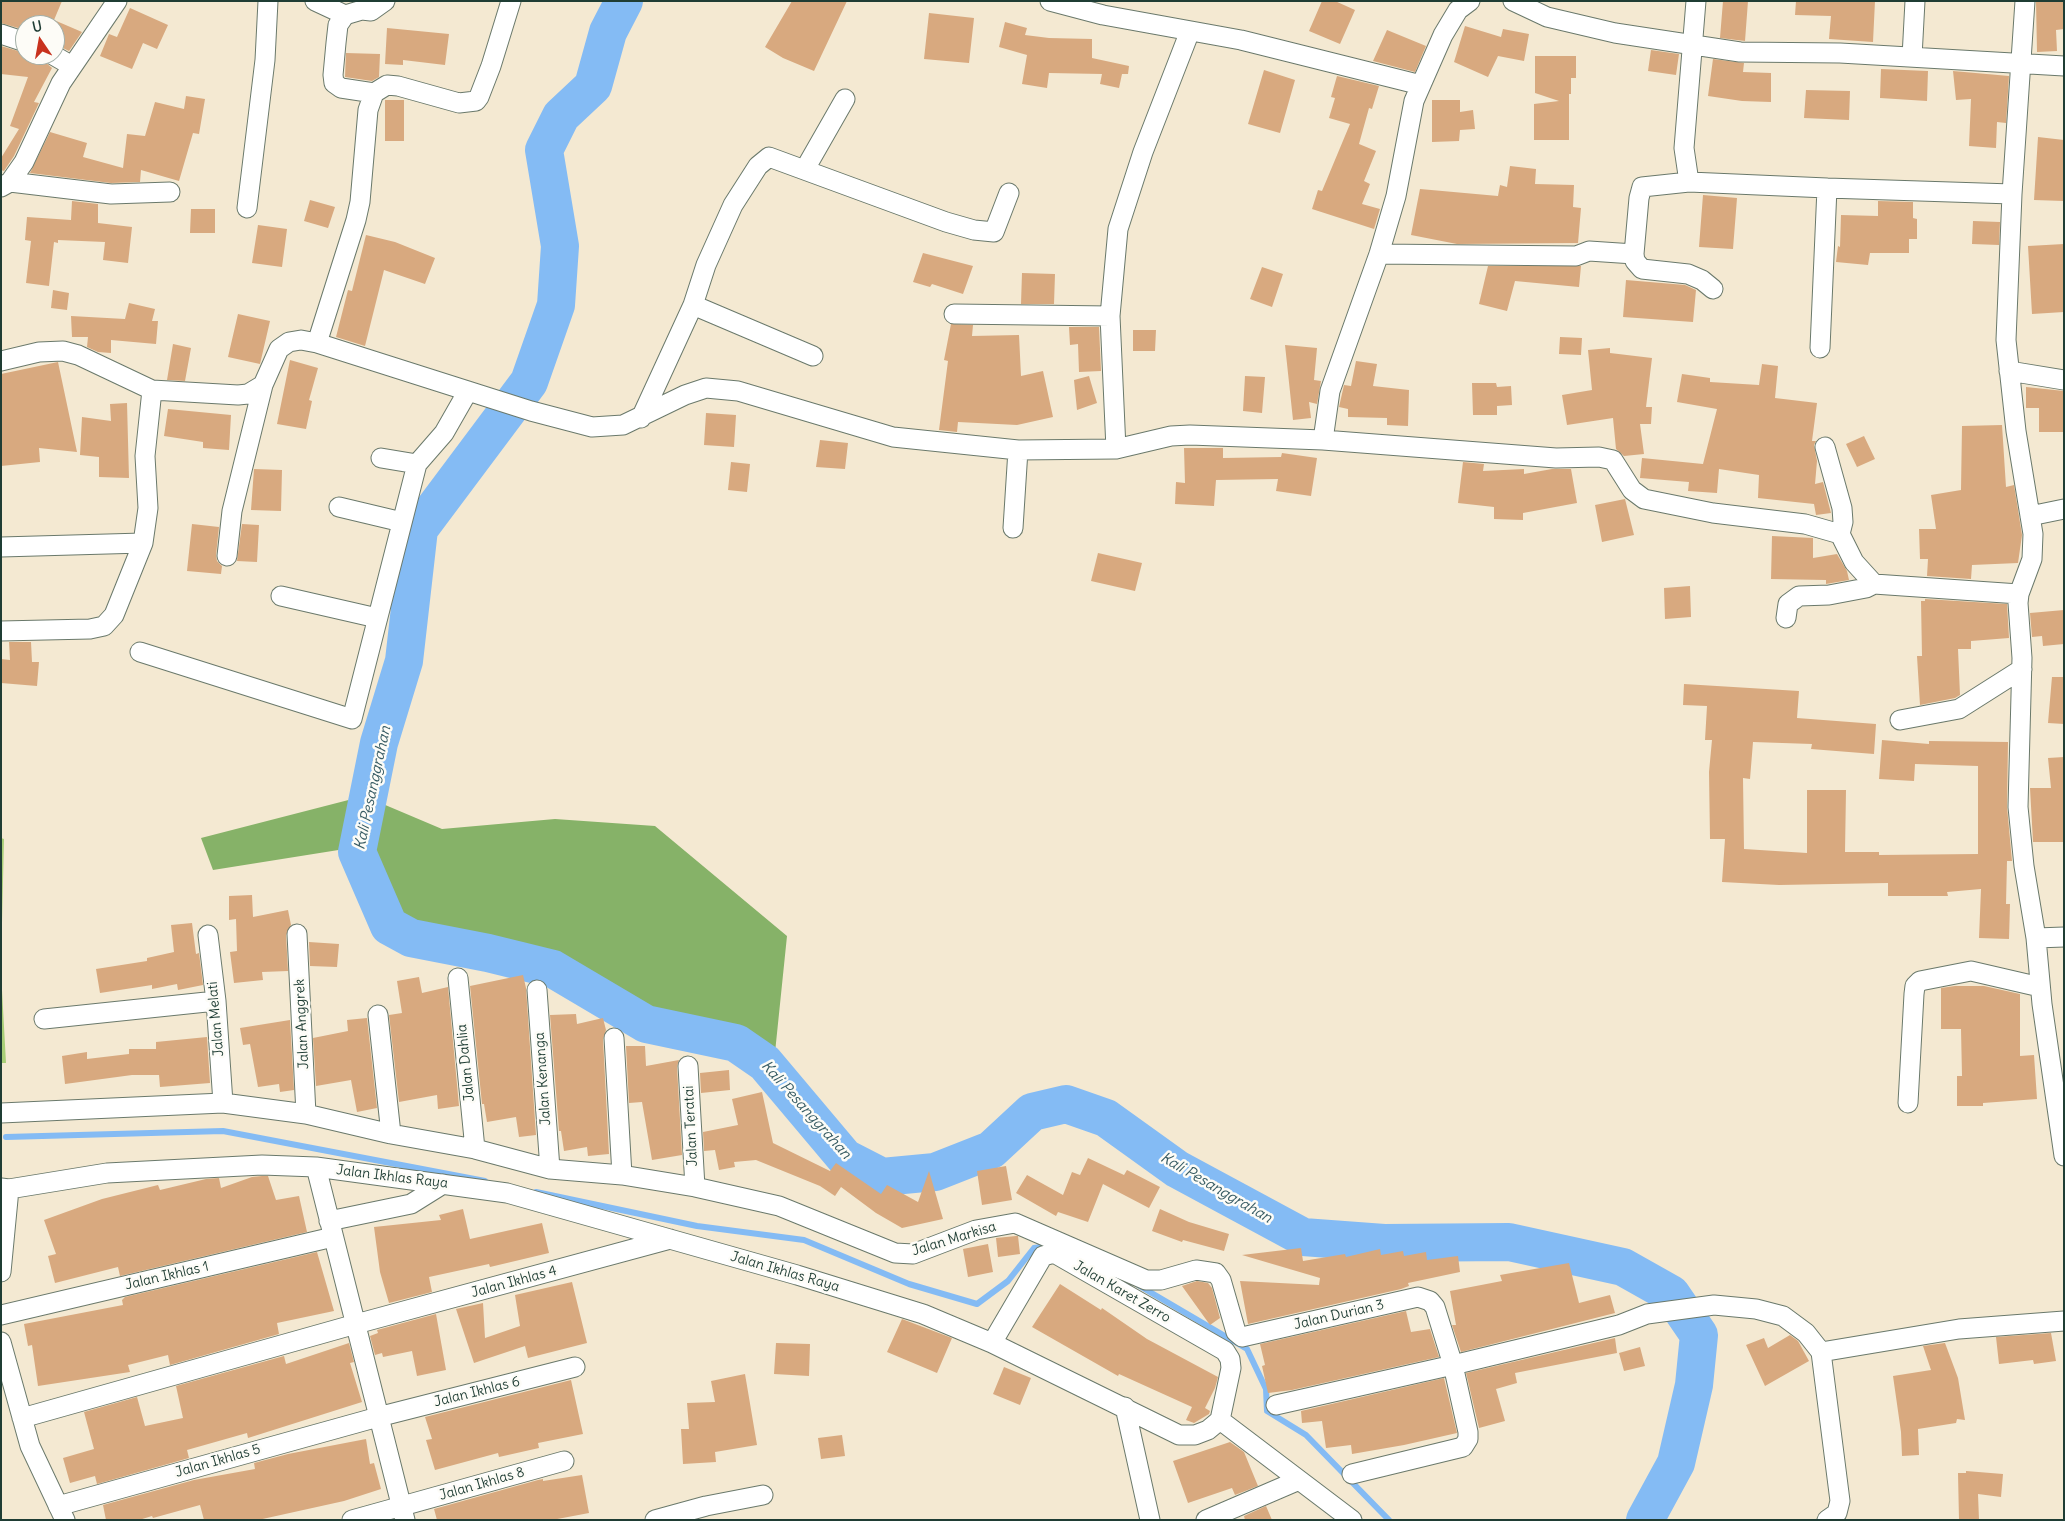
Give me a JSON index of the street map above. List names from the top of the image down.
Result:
{
  "streets": {
    "street": [
      "Jalan Melati",
      "Jalan Anggrek",
      "Jalan Dahlia",
      "Jalan Kenanga",
      "Jalan Teratai",
      "Jalan Ikhlas Raya",
      "Jalan Markisa",
      "Jalan Ikhlas 1",
      "Jalan Ikhlas 4",
      "Jalan Karet Zerro",
      "Jalan Durian 3",
      "Jalan Ikhlas 6",
      "Jalan Ikhlas 5",
      "Jalan Ikhlas 8"
    ]
  },
  "crossings": [
    ["Jalan Melati", "Jalan Markisa"],
    ["Jalan Anggrek", "Jalan Markisa"],
    ["Jalan Dahlia", "Jalan Markisa"],
    ["Jalan Kenanga", "Jalan Markisa"],
    ["Jalan Teratai", "Jalan Markisa"],
    ["Jalan Ikhlas Raya", "Jalan Ikhlas 1"],
    ["Jalan Ikhlas Raya", "Jalan Ikhlas 4"],
    ["Jalan Ikhlas Raya", "Jalan Karet Zerro"],
    ["Jalan Ikhlas Raya", "Jalan Ikhlas 6"],
    ["Jalan Ikhlas Raya", "Jalan Ikhlas 5"],
    ["Jalan Ikhlas Raya", "Jalan Ikhlas 8"],
    ["Jalan Markisa", "Jalan Durian 3"],
    ["Jalan Ikhlas 6", "Jalan Ikhlas 5"]
  ],
  "water": ["Kali Pesanggrahan"],
  "north": "top"
}
